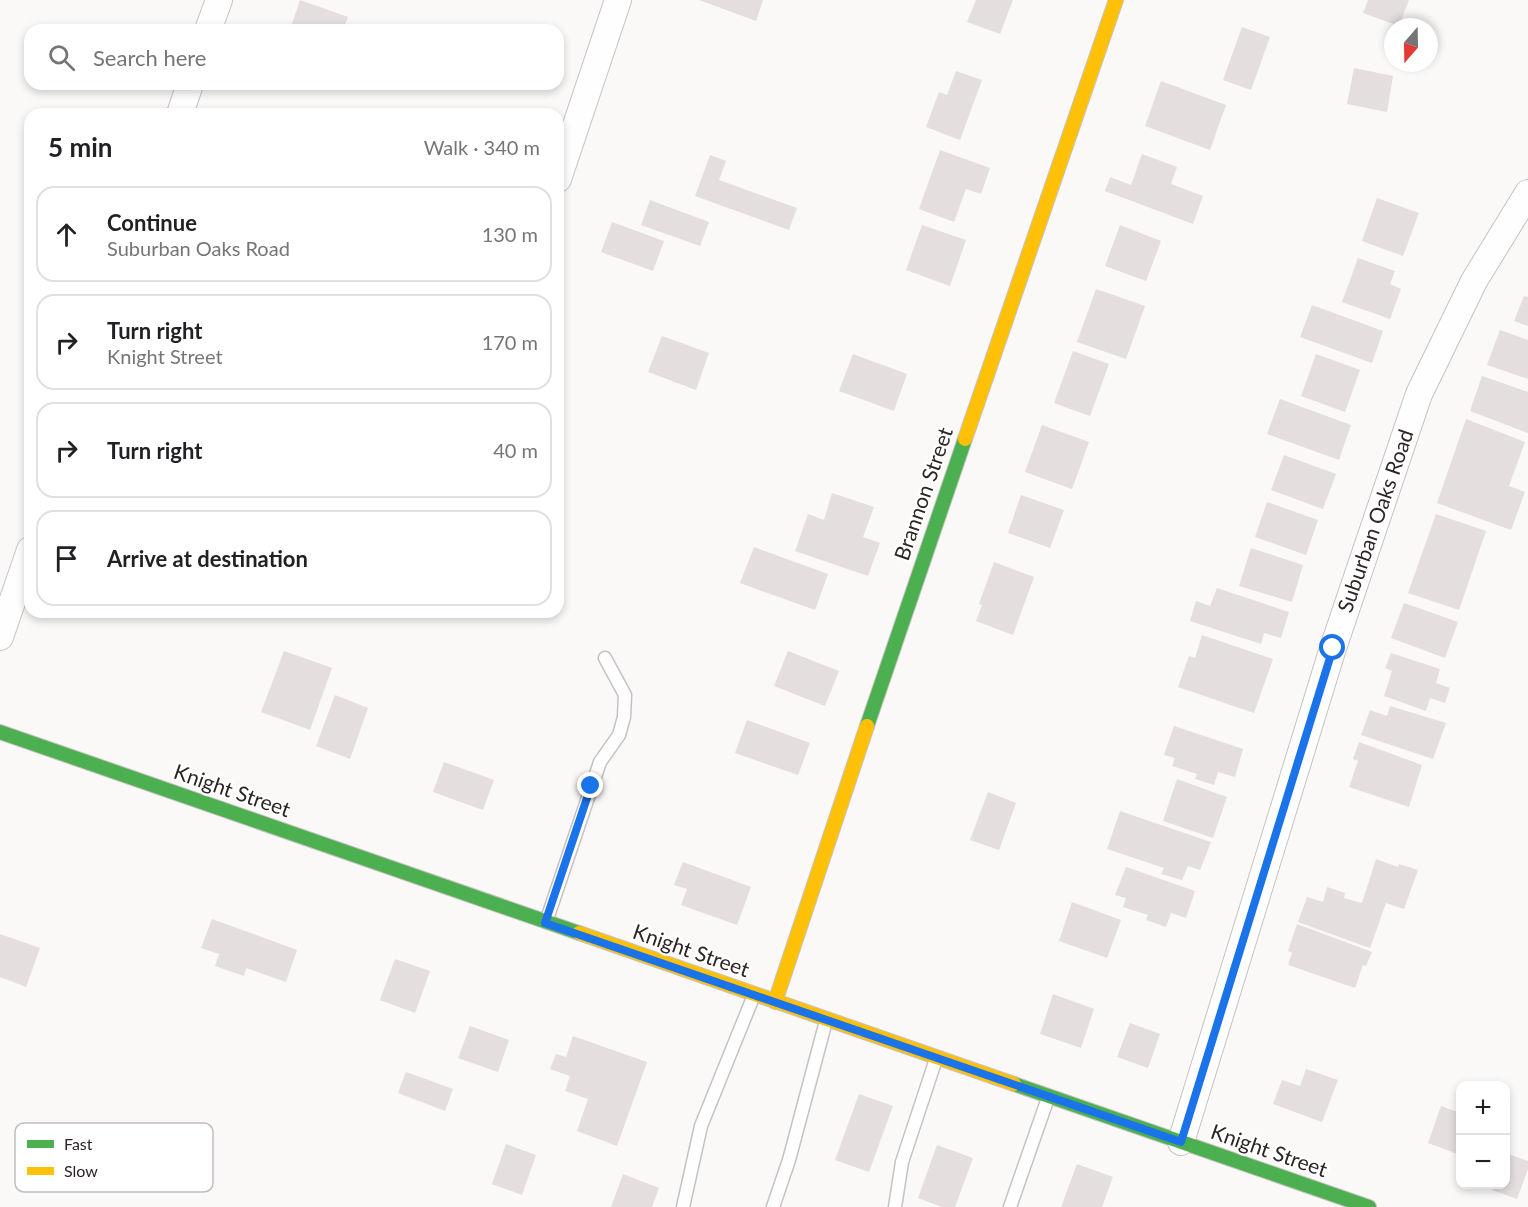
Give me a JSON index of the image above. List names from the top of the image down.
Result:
{
  "streets": {
    "street": ["Brannon Street", "Suburban Oaks Road", "Knight Street"]
  },
  "crossings": [
    ["Brannon Street", "Knight Street"],
    ["Suburban Oaks Road", "Knight Street"]
  ],
  "legend": ["Fast", "Slow"],
  "north": "bottom",
  "page": {
    "search": "Search here",
    "heading": ["5 min", "Walk · 340 m"],
    "list": [
      ["Continue", "Suburban Oaks Road", "130 m"],
      ["Turn right", "Knight Street", "170 m"],
      ["Turn right", "40 m"],
      "Arrive at destination"
    ],
    "map_buttons": ["+", "−"]
  }
}
